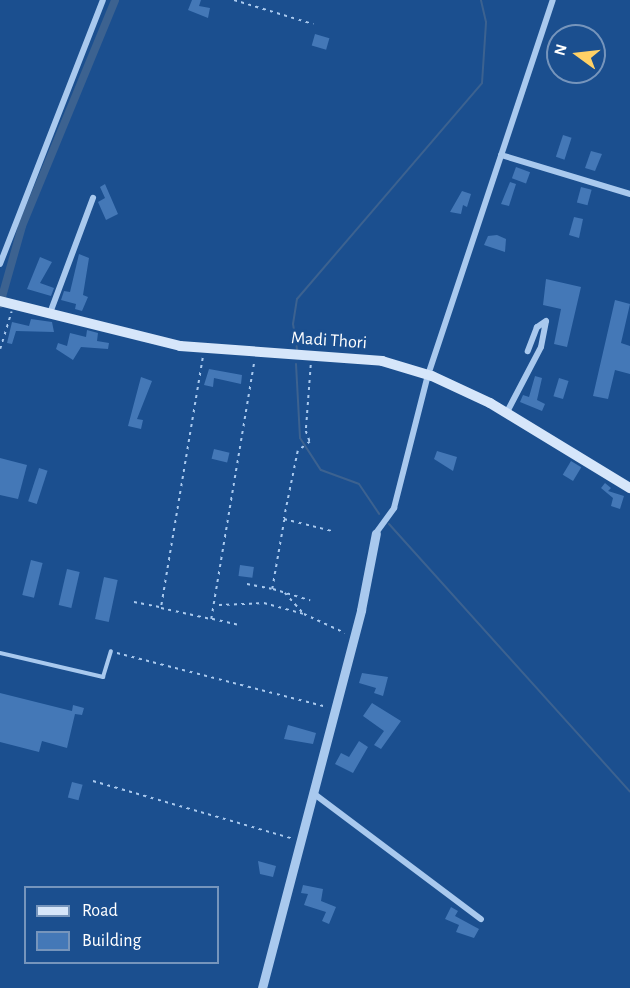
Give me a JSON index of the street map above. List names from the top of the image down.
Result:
{
  "streets": {
    "main road": ["Madi Thori"]
  },
  "legend": ["Road", "Building"],
  "north": "left"
}
